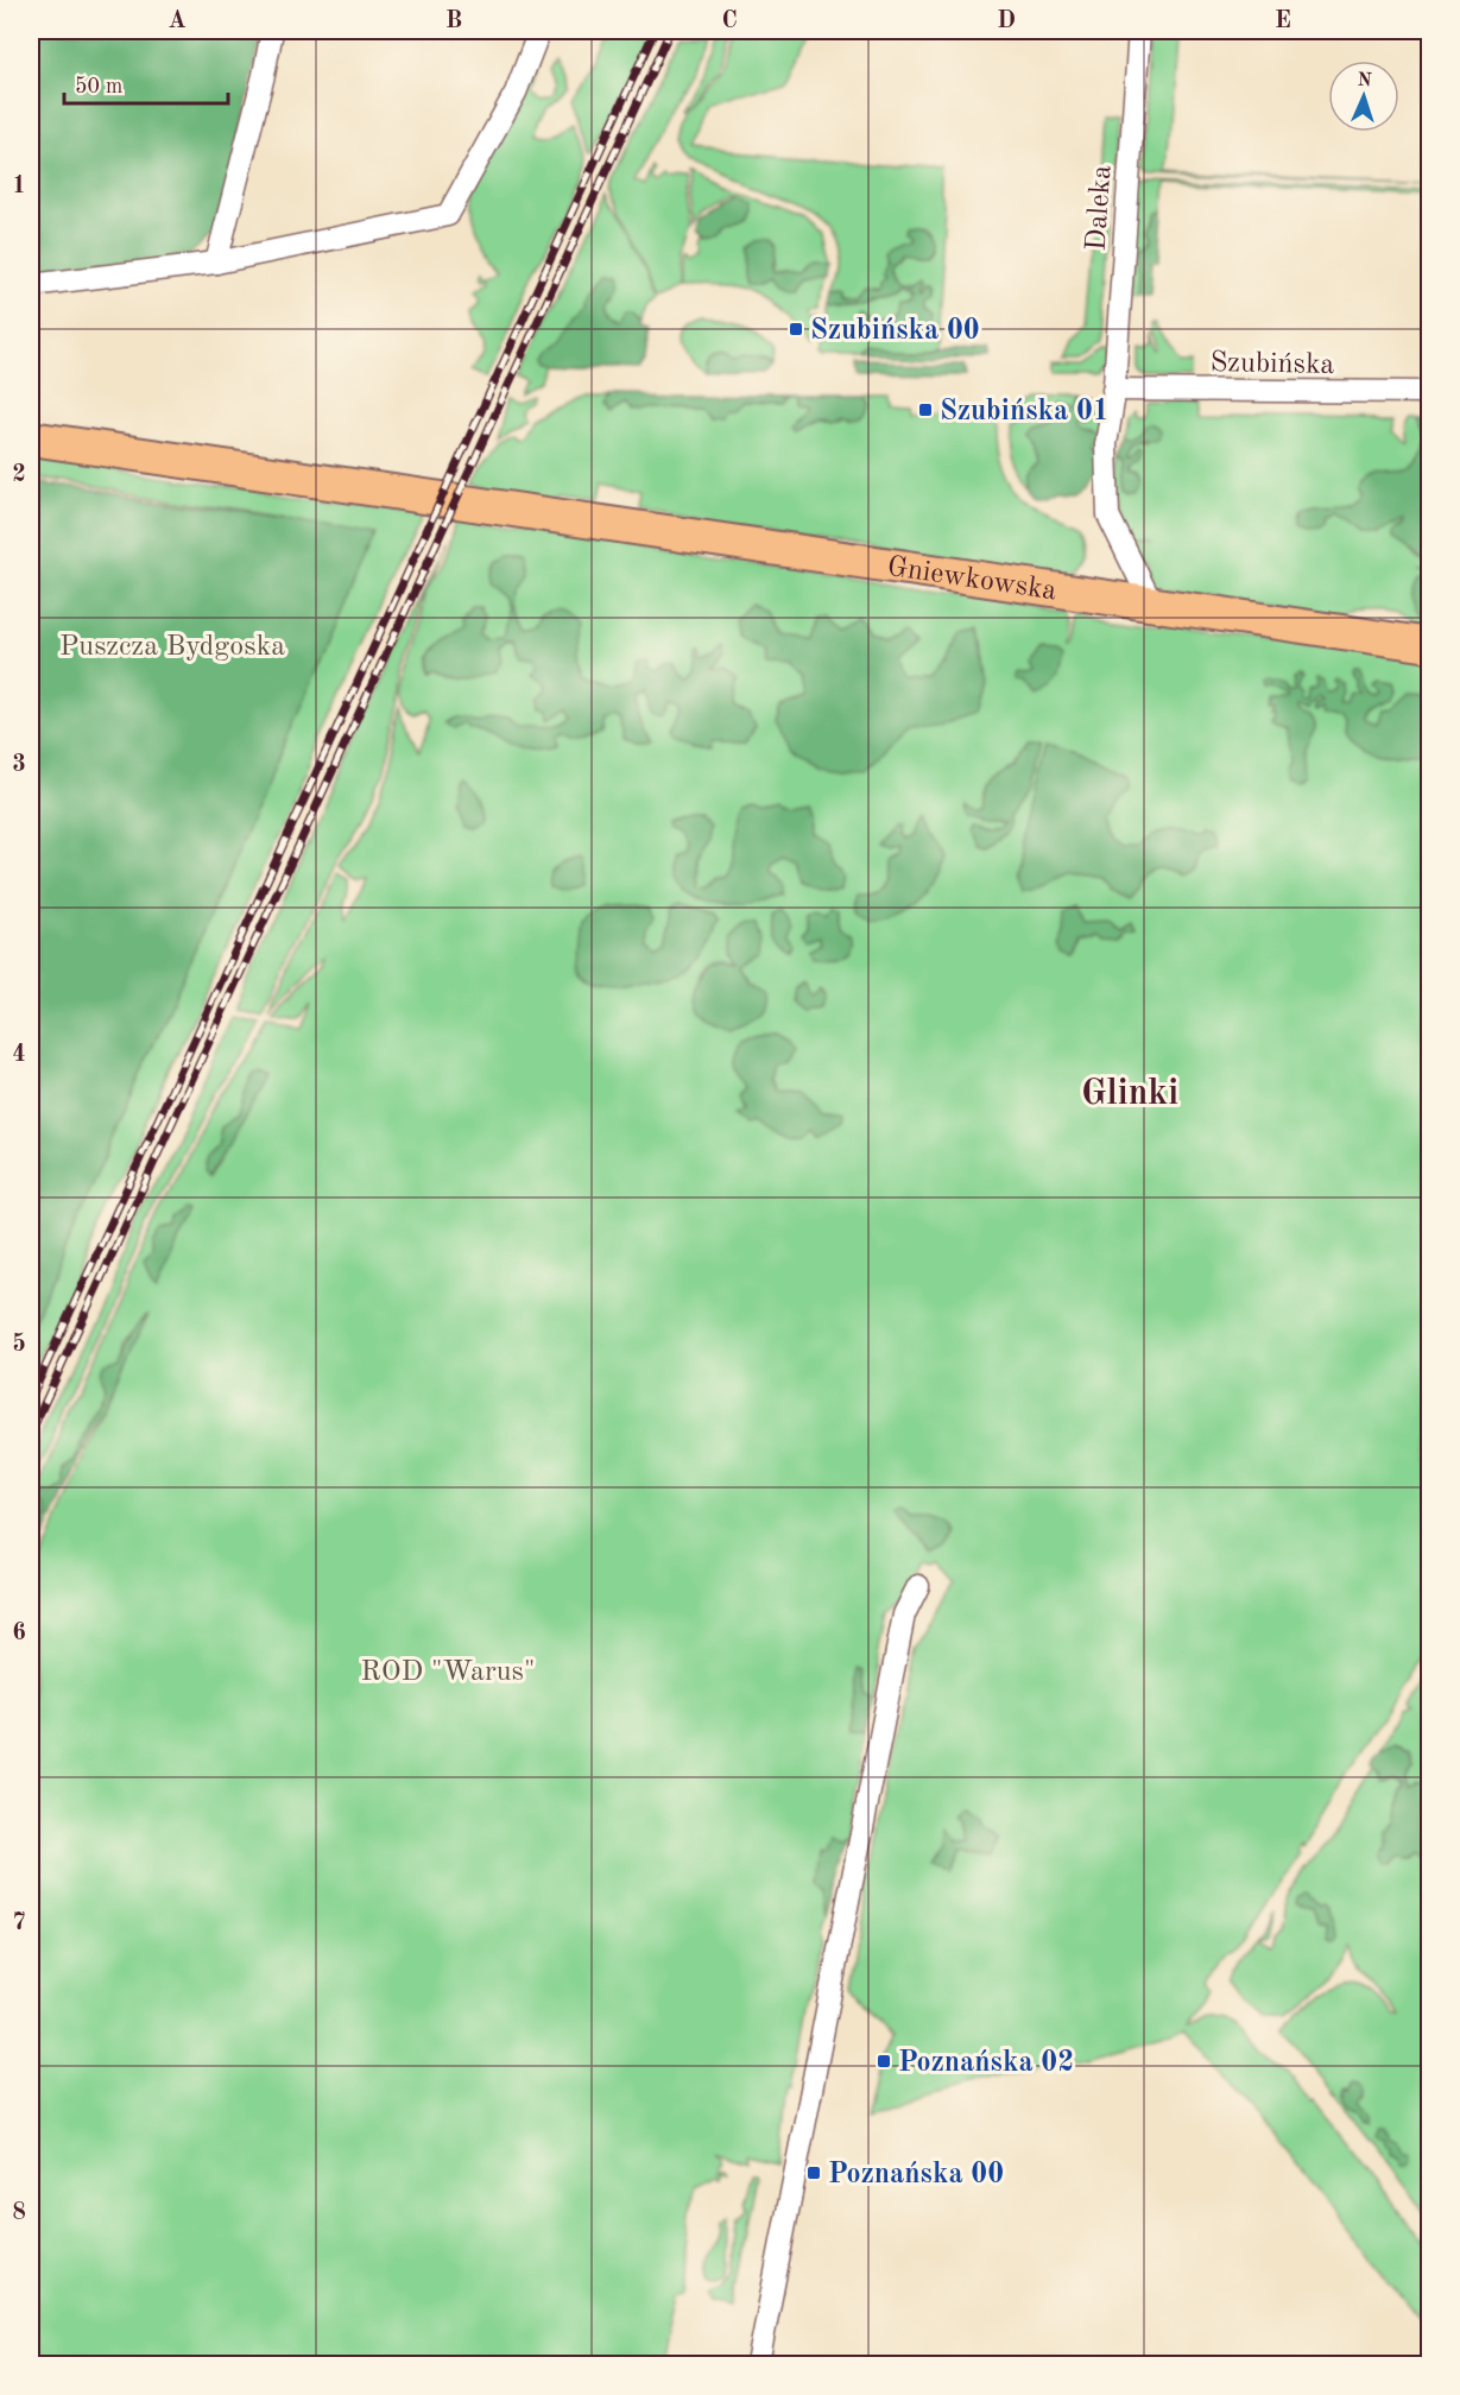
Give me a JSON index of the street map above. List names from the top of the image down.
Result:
{
  "streets": {
    "main road": ["Gniewkowska"],
    "street": ["Daleka", "Szubińska"]
  },
  "crossings": [
    ["Daleka", "Szubińska"],
    ["Daleka", "Gniewkowska"]
  ],
  "districts": ["Glinki"],
  "parks": ["Puszcza Bydgoska", "ROD \"Warus\""],
  "places": {
    "transit": [
      "Szubińska 00",
      "Szubińska 01",
      "Poznańska 02",
      "Poznańska 00"
    ]
  },
  "scale_bar": "50 m",
  "north": "top",
  "grid": {
    "columns": [
      "A",
      "B",
      "C",
      "D",
      "E"
    ],
    "rows": [
      "1",
      "2",
      "3",
      "4",
      "5",
      "6",
      "7",
      "8"
    ]
  }
}
